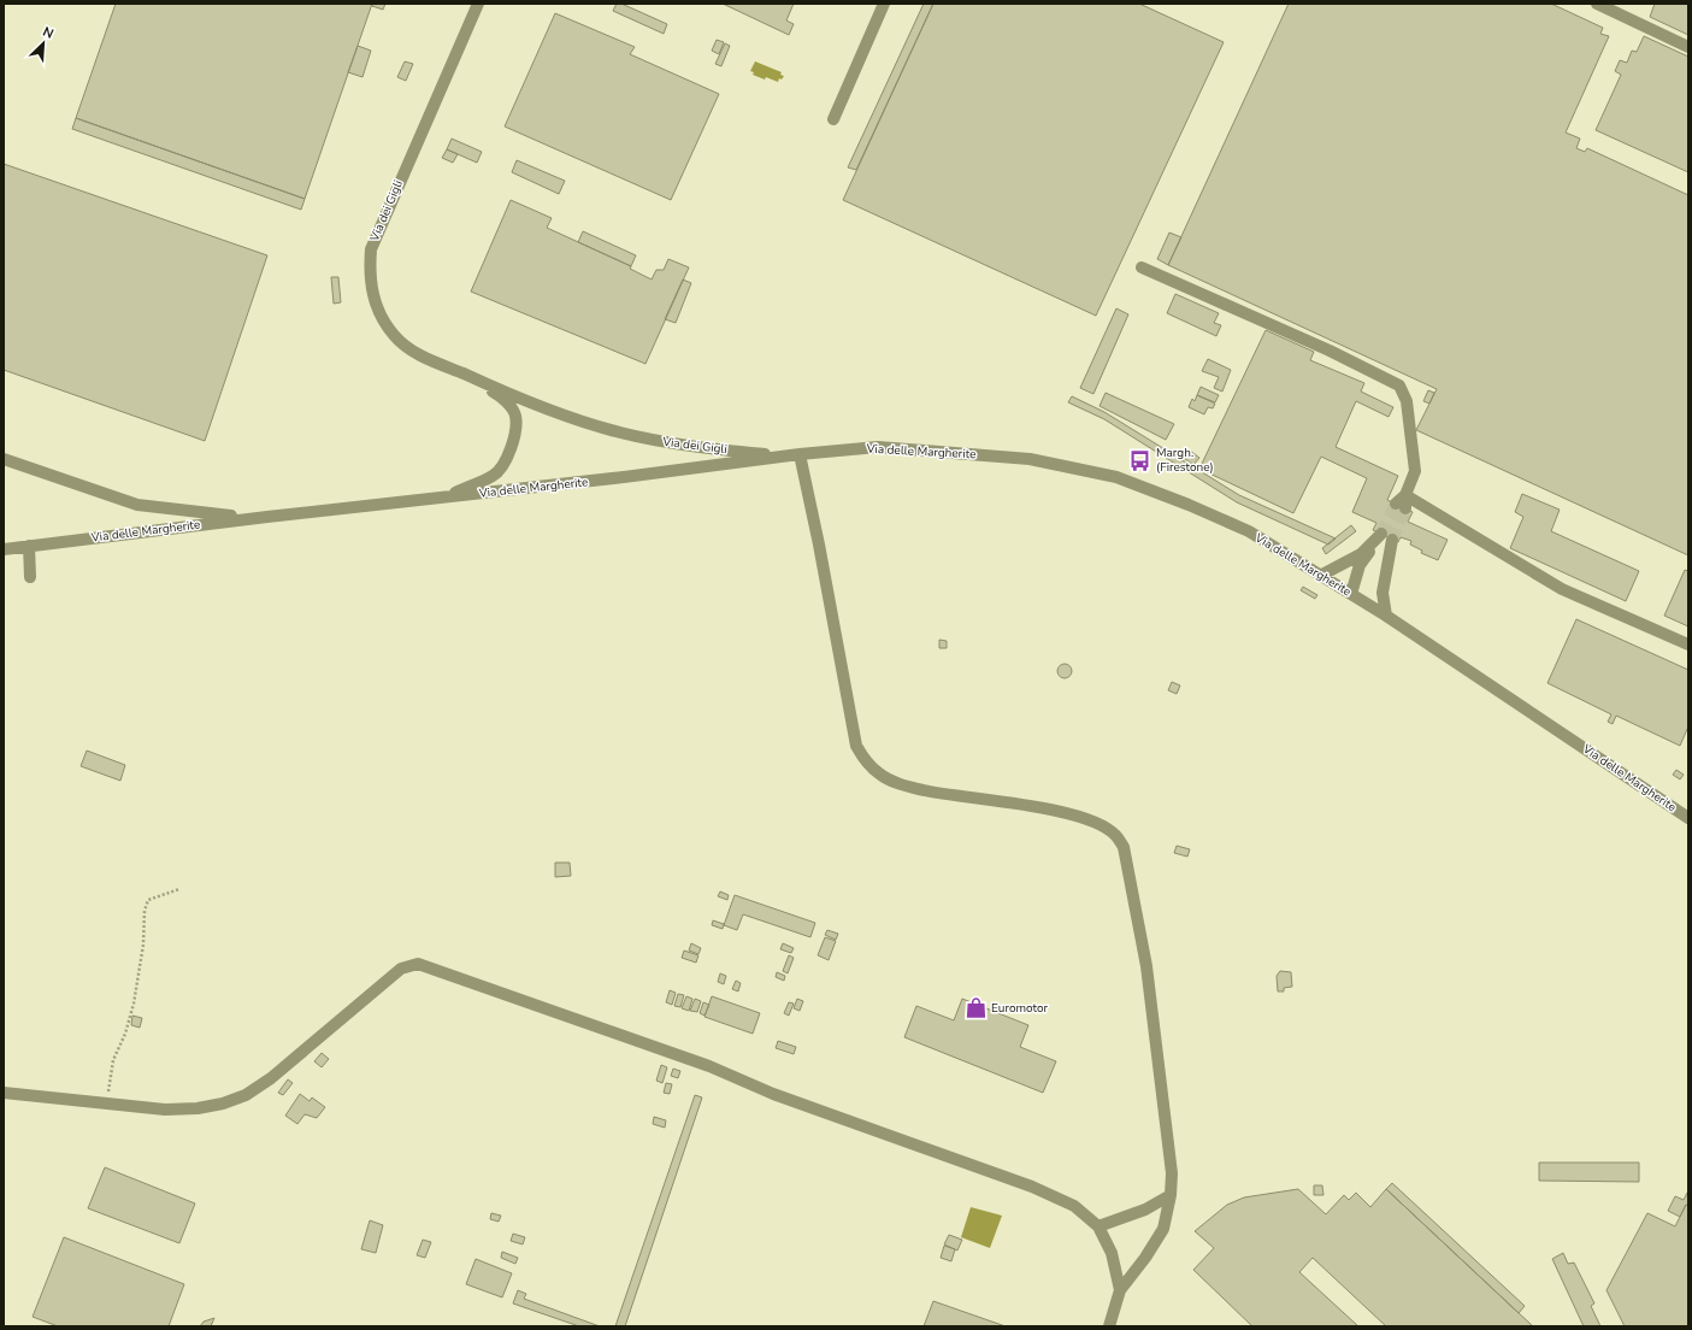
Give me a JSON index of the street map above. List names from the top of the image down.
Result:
{
  "streets": {
    "street": ["Via dei Gigli", "Via delle Margherite"]
  },
  "crossings": [
    ["Via dei Gigli", "Via delle Margherite"]
  ],
  "places": {
    "bus stop": ["Margh. (Firestone)"],
    "shop": ["Euromotor"]
  },
  "north": "top right"
}
